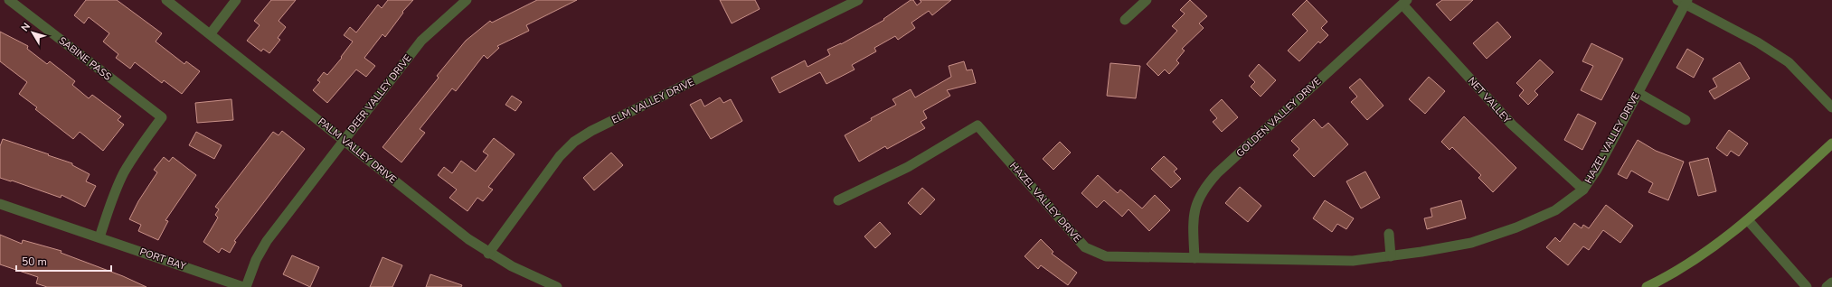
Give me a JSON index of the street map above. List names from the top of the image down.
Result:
{
  "streets": {
    "street": [
      "SABINE PASS",
      "DEER VALLEY DRIVE",
      "NET VALLEY",
      "ELM VALLEY DRIVE",
      "GOLDEN VALLEY DRIVE",
      "HAZEL VALLEY DRIVE",
      "PALM VALLEY DRIVE",
      "PORT BAY"
    ]
  },
  "crossings": [
    ["SABINE PASS", "PORT BAY"],
    ["DEER VALLEY DRIVE", "PALM VALLEY DRIVE"],
    ["NET VALLEY", "GOLDEN VALLEY DRIVE"],
    ["NET VALLEY", "HAZEL VALLEY DRIVE"],
    ["ELM VALLEY DRIVE", "PALM VALLEY DRIVE"],
    ["GOLDEN VALLEY DRIVE", "HAZEL VALLEY DRIVE"]
  ],
  "scale_bar": "50 m",
  "north": "top left"
}
